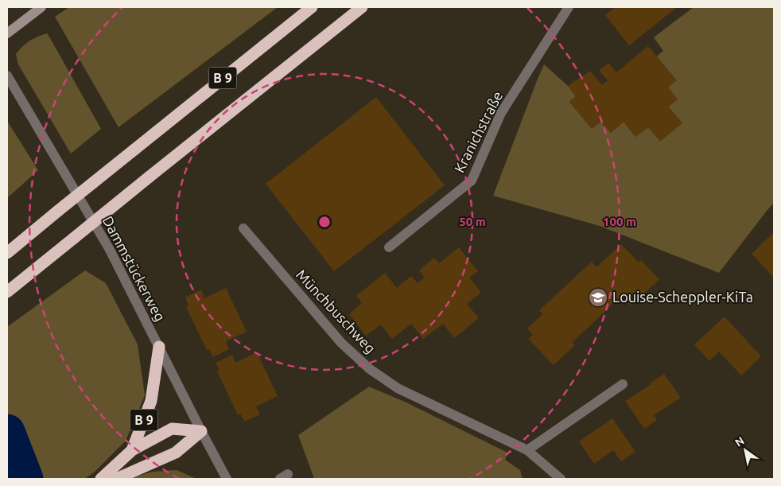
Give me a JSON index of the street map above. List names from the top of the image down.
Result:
{
  "streets": {
    "highway": ["B 9"],
    "street": ["Kranichstraße", "Dammstückerweg", "Münchbuschweg"]
  },
  "crossings": [
    ["B 9", "Dammstückerweg"]
  ],
  "places": {
    "school or university": ["Louise-Scheppler-KiTa"]
  },
  "north": "top left",
  "rings": ["50 m", "100 m"]
}
